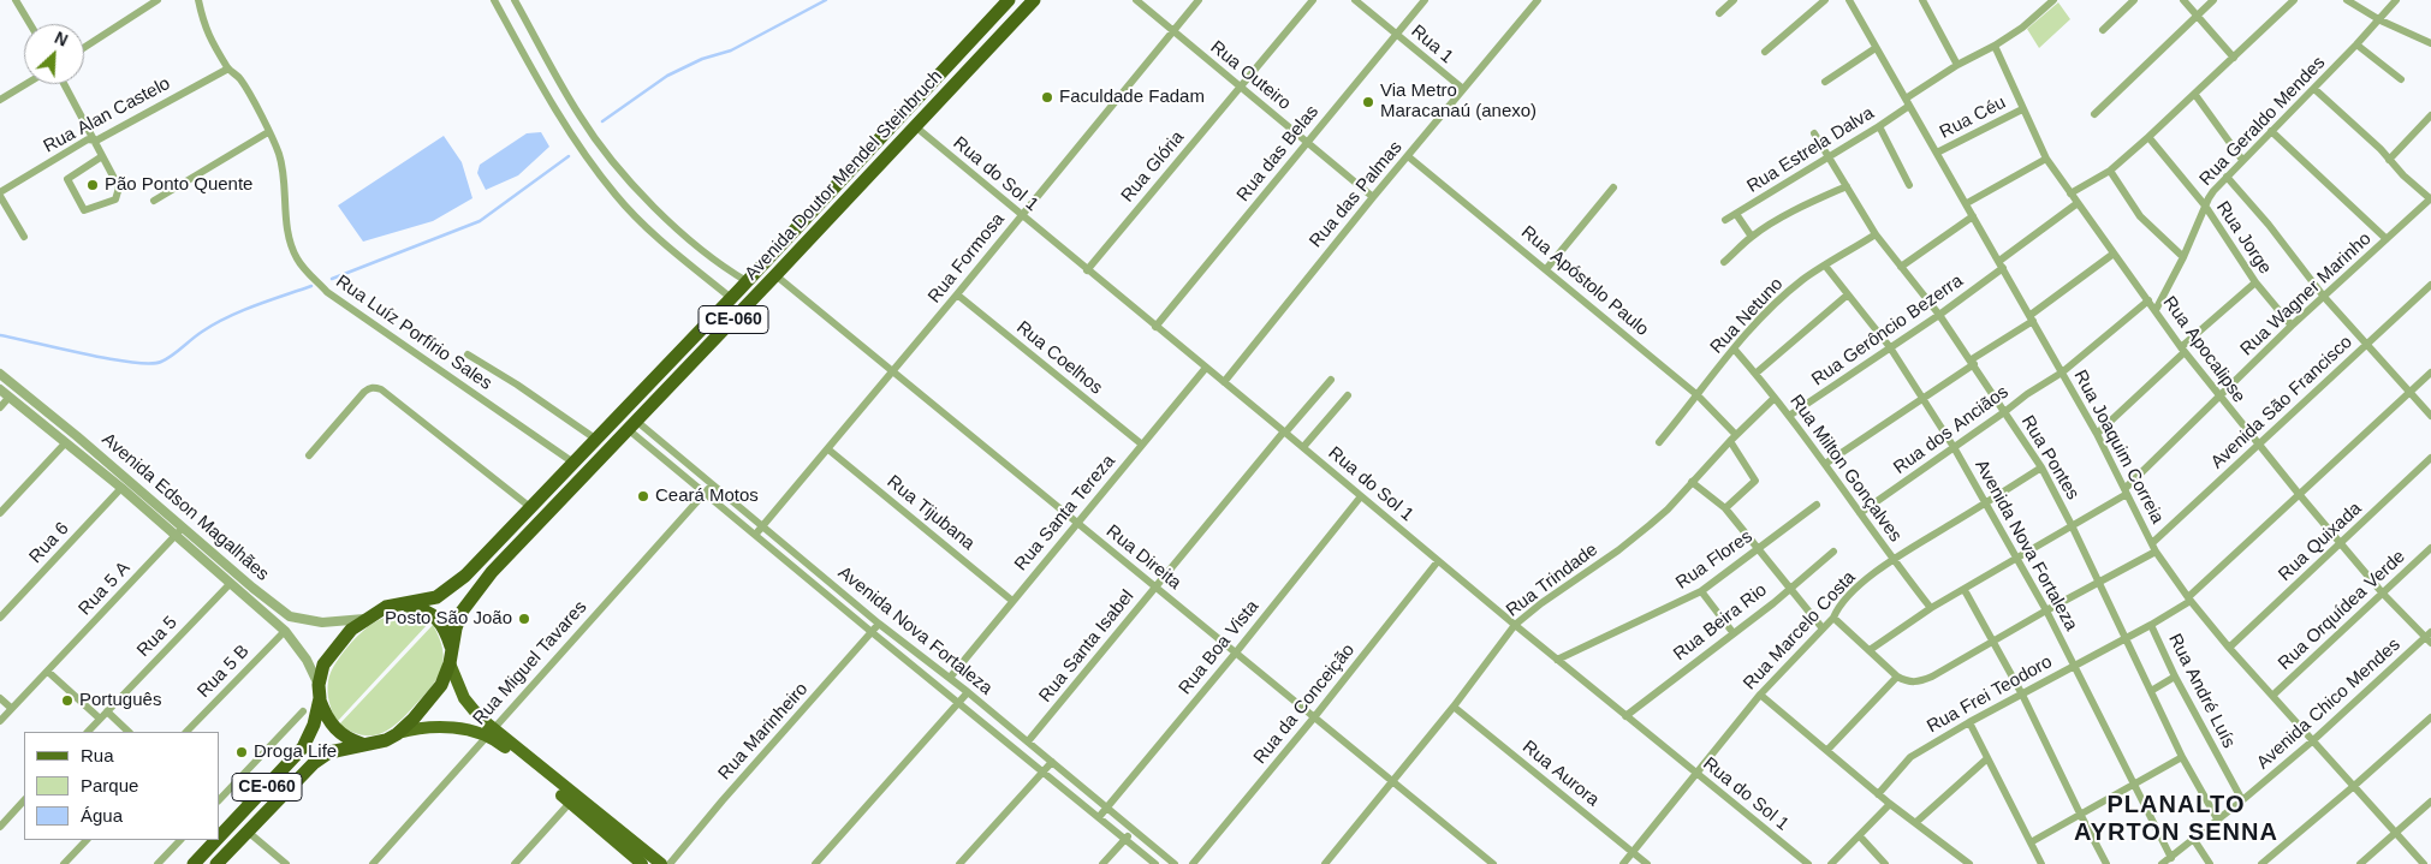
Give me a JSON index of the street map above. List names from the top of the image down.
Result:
{
  "streets": {
    "highway": ["Avenida Doutor Mendel Steinbruch", "CE-060"],
    "street": [
      "Rua 1",
      "Rua Outeiro",
      "Rua Alan Castelo",
      "Rua Céu",
      "Rua Geraldo Mendes",
      "Rua Estrela Dalva",
      "Rua das Belas",
      "Rua Glória",
      "Rua do Sol 1",
      "Rua das Palmas",
      "Rua Jorge",
      "Rua Formosa",
      "Rua Apóstolo Paulo",
      "Rua Wagner Marinho",
      "Rua Netuno",
      "Rua Gerôncio Bezerra",
      "Rua Luíz Porfírio Sales",
      "Rua Apocalipse",
      "Rua Coelhos",
      "Avenida São Francisco",
      "Rua dos Anciãos",
      "Rua Joaquim Correia",
      "Rua Pontes",
      "Rua Milton Gonçalves",
      "Avenida Edson Magalhães",
      "Rua Tijubana",
      "Rua Santa Tereza",
      "Rua Quixada",
      "Rua 6",
      "Avenida Nova Fortaleza",
      "Rua Direita",
      "Rua Flores",
      "Rua Trindade",
      "Rua 5 A",
      "Rua Orquídea Verde",
      "Rua Beira Rio",
      "Rua Marcelo Costa",
      "Rua 5",
      "Rua Santa Isabel",
      "Rua Boa Vista",
      "Rua Miguel Tavares",
      "Rua 5 B",
      "Rua André Luís",
      "Rua Frei Teodoro",
      "Rua da Conceição",
      "Avenida Chico Mendes",
      "Rua Marinheiro",
      "Rua Aurora"
    ]
  },
  "crossings": [
    ["Rua 1", "Rua das Belas"],
    ["Rua 1", "Rua das Palmas"],
    ["Rua Outeiro", "Rua das Belas"],
    ["Rua Outeiro", "Rua Glória"],
    ["Rua Outeiro", "Rua das Palmas"],
    ["Rua Outeiro", "Rua Formosa"],
    ["Rua Alan Castelo", "Rua Luíz Porfírio Sales"],
    ["Rua Céu", "Rua Apocalipse"],
    ["Rua Céu", "Rua Joaquim Correia"],
    ["Rua Geraldo Mendes", "Rua Jorge"],
    ["Rua Geraldo Mendes", "Rua Apocalipse"],
    ["Rua Estrela Dalva", "Rua Apocalipse"],
    ["Rua Estrela Dalva", "Rua Joaquim Correia"],
    ["Rua Estrela Dalva", "Rua Pontes"],
    ["Rua das Belas", "Rua do Sol 1"],
    ["Rua Glória", "Rua do Sol 1"],
    ["Rua do Sol 1", "Avenida Doutor Mendel Steinbruch"],
    ["Rua do Sol 1", "Rua das Palmas"],
    ["Rua do Sol 1", "Rua Formosa"],
    ["Rua do Sol 1", "Rua Santa Tereza"],
    ["Rua do Sol 1", "Rua Flores"],
    ["Rua do Sol 1", "Rua Trindade"],
    ["Rua do Sol 1", "Rua Beira Rio"],
    ["Rua do Sol 1", "Rua Marcelo Costa"],
    ["Rua do Sol 1", "Rua Santa Isabel"],
    ["Rua do Sol 1", "Rua Boa Vista"],
    ["Rua do Sol 1", "Rua da Conceição"],
    ["Avenida Doutor Mendel Steinbruch", "CE-060"],
    ["Avenida Doutor Mendel Steinbruch", "Rua Luíz Porfírio Sales"],
    ["Avenida Doutor Mendel Steinbruch", "Avenida Edson Magalhães"],
    ["Avenida Doutor Mendel Steinbruch", "Avenida Nova Fortaleza"],
    ["Avenida Doutor Mendel Steinbruch", "Rua Direita"],
    ["Rua das Palmas", "Rua Apóstolo Paulo"],
    ["Rua Jorge", "Rua Wagner Marinho"],
    ["Rua Formosa", "Rua Coelhos"],
    ["Rua Formosa", "Rua Tijubana"],
    ["Rua Formosa", "Avenida Nova Fortaleza"],
    ["Rua Formosa", "Rua Direita"],
    ["Rua Apóstolo Paulo", "Rua Netuno"],
    ["Rua Apóstolo Paulo", "Rua Trindade"],
    ["Rua Wagner Marinho", "Rua Apocalipse"],
    ["Rua Wagner Marinho", "Rua Joaquim Correia"],
    ["Rua Wagner Marinho", "Rua Pontes"],
    ["Rua Wagner Marinho", "Rua Milton Gonçalves"],
    ["Rua Wagner Marinho", "Avenida Nova Fortaleza"],
    ["Rua Netuno", "Rua Pontes"],
    ["Rua Netuno", "Rua Milton Gonçalves"],
    ["Rua Netuno", "Avenida Nova Fortaleza"],
    ["CE-060", "Avenida Edson Magalhães"],
    ["Rua Gerôncio Bezerra", "Rua Apocalipse"],
    ["Rua Gerôncio Bezerra", "Rua Joaquim Correia"],
    ["Rua Gerôncio Bezerra", "Rua Pontes"],
    ["Rua Gerôncio Bezerra", "Rua Milton Gonçalves"],
    ["Rua Gerôncio Bezerra", "Avenida Nova Fortaleza"],
    ["Rua Apocalipse", "Avenida São Francisco"],
    ["Rua Apocalipse", "Rua Quixada"],
    ["Rua Apocalipse", "Rua Orquídea Verde"],
    ["Rua Apocalipse", "Rua Frei Teodoro"],
    ["Rua Apocalipse", "Avenida Chico Mendes"],
    ["Rua Coelhos", "Rua Santa Tereza"],
    ["Avenida São Francisco", "Rua Joaquim Correia"],
    ["Rua dos Anciãos", "Rua Joaquim Correia"],
    ["Rua dos Anciãos", "Rua Pontes"],
    ["Rua dos Anciãos", "Rua Milton Gonçalves"],
    ["Rua dos Anciãos", "Avenida Nova Fortaleza"],
    ["Rua Joaquim Correia", "Rua Quixada"],
    ["Rua Joaquim Correia", "Rua Orquídea Verde"],
    ["Rua Joaquim Correia", "Rua Frei Teodoro"],
    ["Rua Joaquim Correia", "Avenida Chico Mendes"],
    ["Rua Pontes", "Rua Marcelo Costa"],
    ["Rua Pontes", "Rua Frei Teodoro"],
    ["Rua Pontes", "Avenida Chico Mendes"],
    ["Rua Milton Gonçalves", "Rua Trindade"],
    ["Rua Milton Gonçalves", "Rua Marcelo Costa"],
    ["Avenida Edson Magalhães", "Rua 6"],
    ["Avenida Edson Magalhães", "Rua 5 A"],
    ["Avenida Edson Magalhães", "Rua 5"],
    ["Avenida Edson Magalhães", "Rua 5 B"],
    ["Rua Tijubana", "Rua Santa Tereza"],
    ["Rua Santa Tereza", "Avenida Nova Fortaleza"],
    ["Rua Santa Tereza", "Rua Direita"],
    ["Avenida Nova Fortaleza", "Rua Marcelo Costa"],
    ["Avenida Nova Fortaleza", "Rua Santa Isabel"],
    ["Avenida Nova Fortaleza", "Rua Boa Vista"],
    ["Avenida Nova Fortaleza", "Rua Miguel Tavares"],
    ["Avenida Nova Fortaleza", "Rua Frei Teodoro"],
    ["Avenida Nova Fortaleza", "Avenida Chico Mendes"],
    ["Avenida Nova Fortaleza", "Rua Marinheiro"],
    ["Rua Direita", "Rua Trindade"],
    ["Rua Direita", "Rua Santa Isabel"],
    ["Rua Direita", "Rua Boa Vista"],
    ["Rua Direita", "Rua da Conceição"],
    ["Rua Trindade", "Rua Aurora"],
    ["Rua Marcelo Costa", "Rua Aurora"],
    ["Rua André Luís", "Rua Frei Teodoro"],
    ["Rua André Luís", "Avenida Chico Mendes"]
  ],
  "districts": ["PLANALTO AYRTON SENNA"],
  "places": [
    "Faculdade Fadam",
    "Via Metro Maracanaú (anexo)",
    "Pão Ponto Quente",
    "Ceará Motos",
    "Posto São João",
    "Português",
    "Droga Life"
  ],
  "legend": ["Rua", "Parque", "Água"],
  "north": "top right"
}
